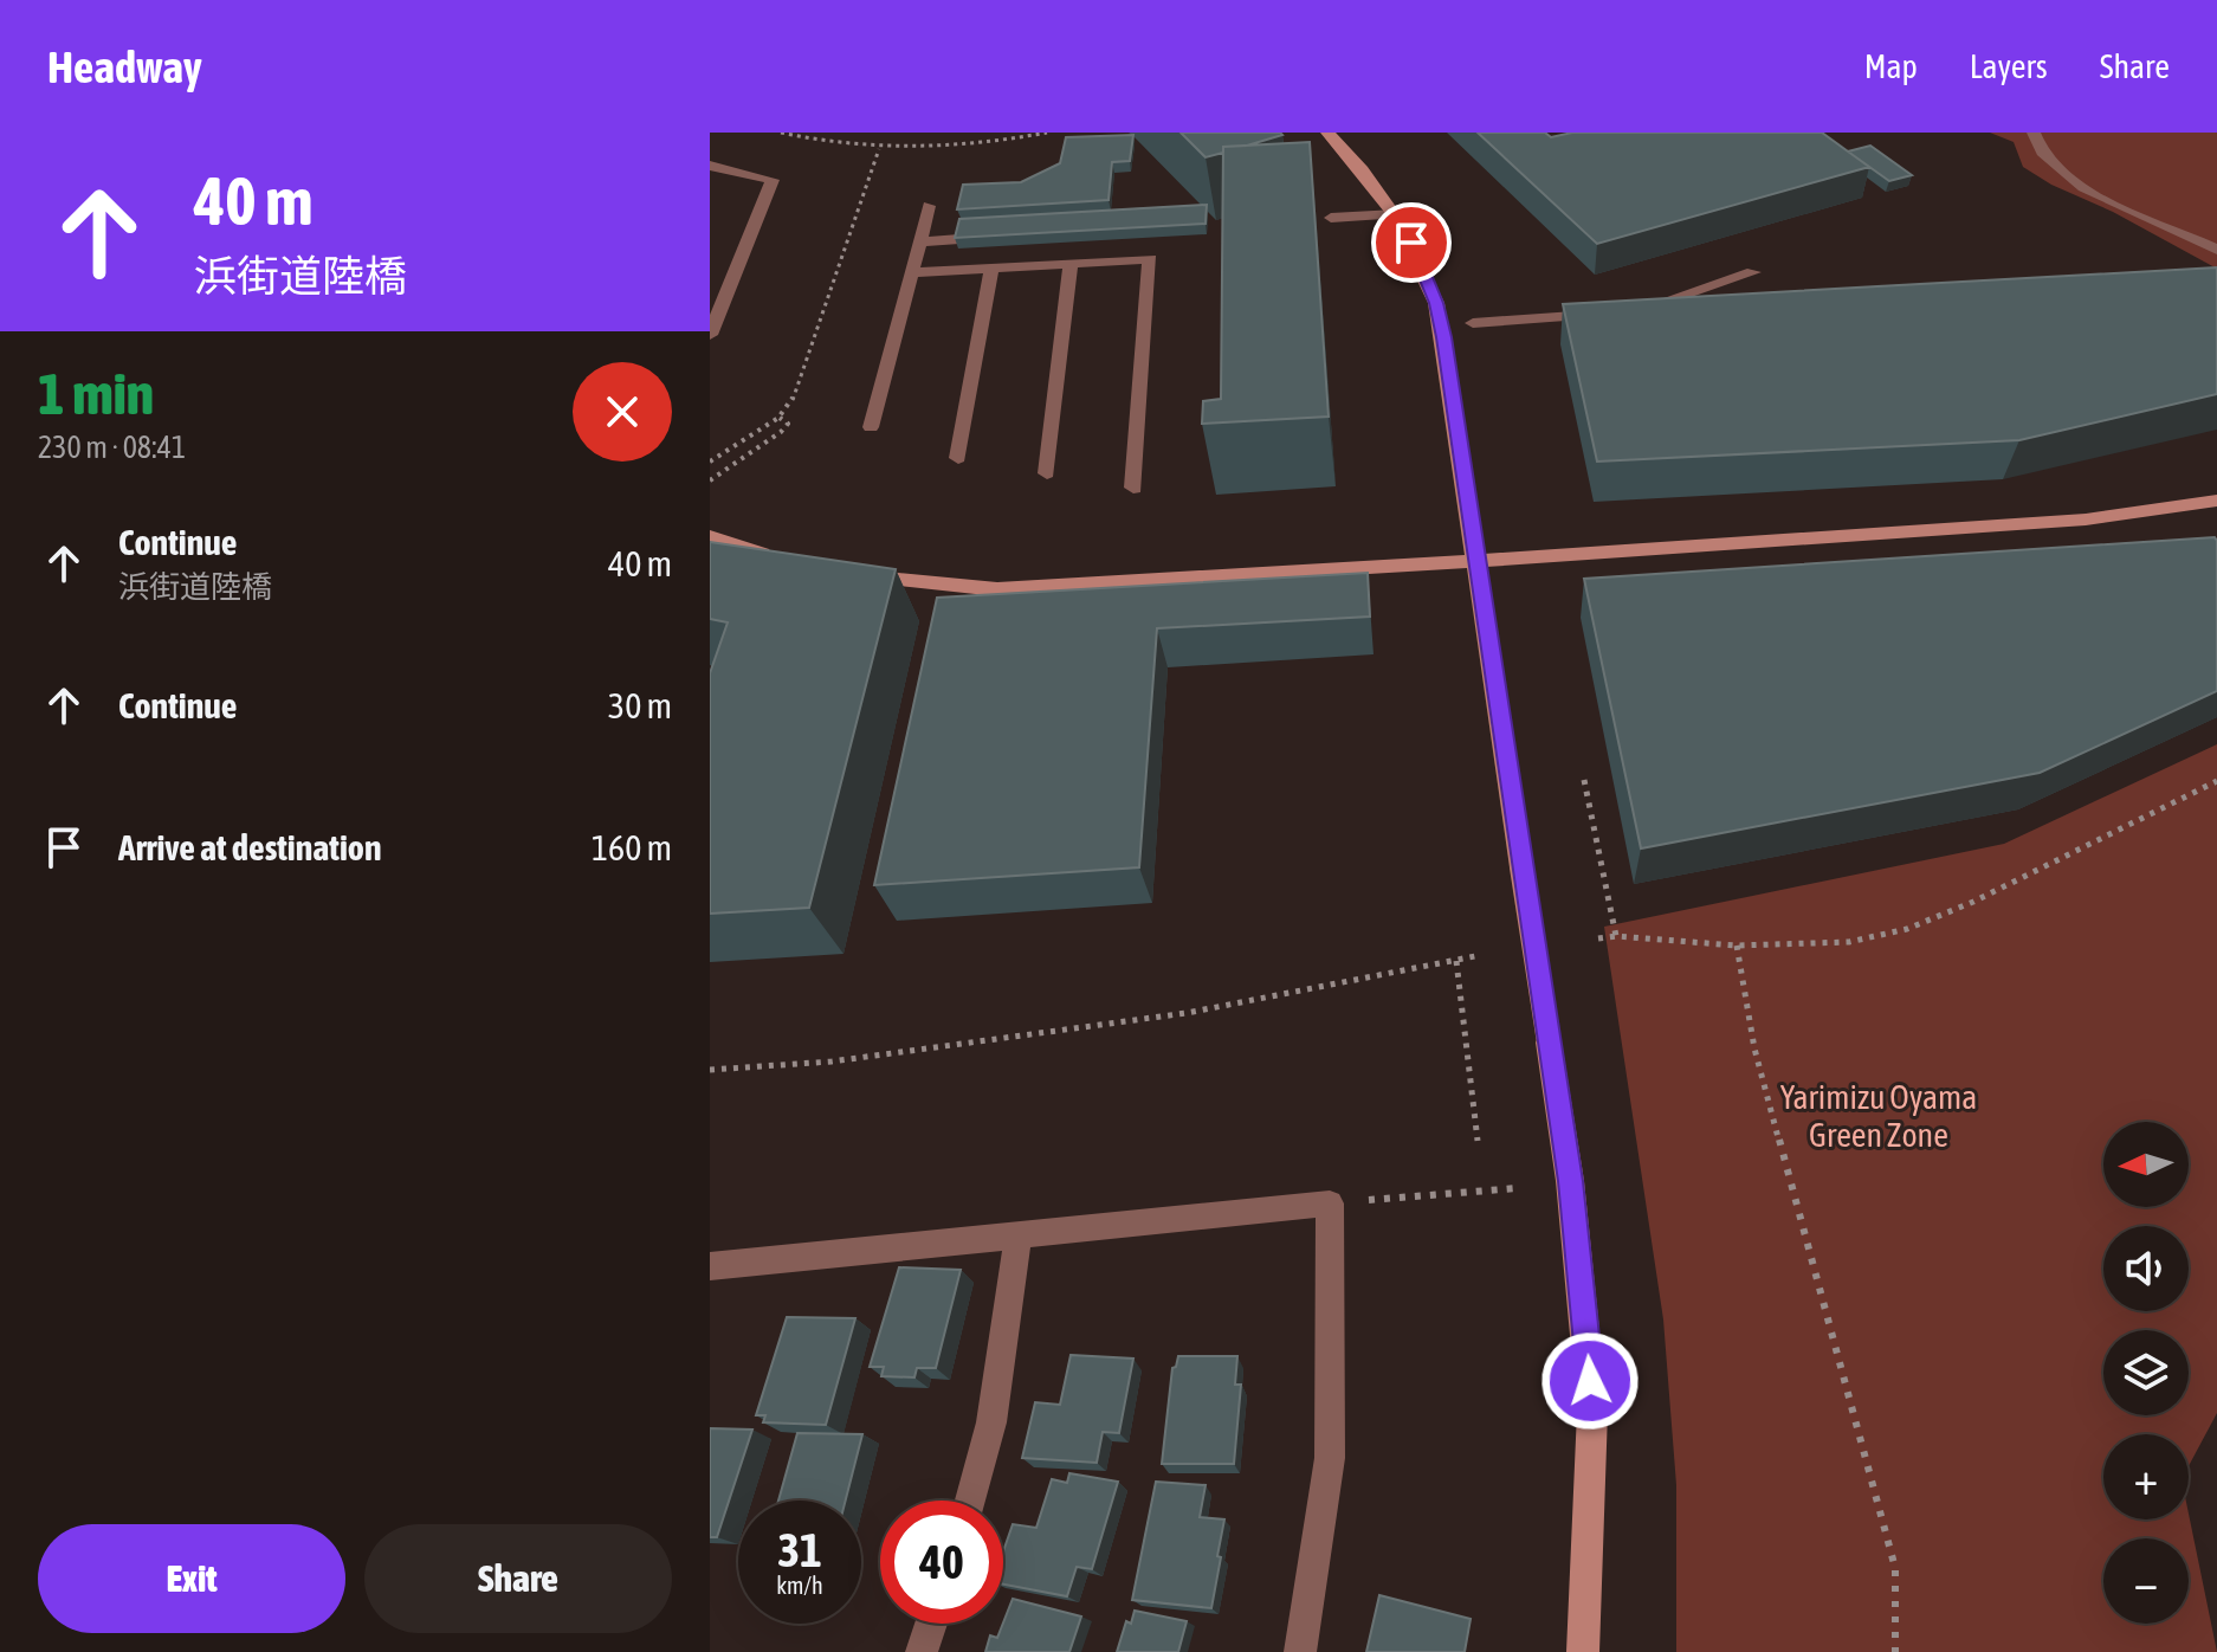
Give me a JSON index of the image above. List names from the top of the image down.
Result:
{
  "parks": ["Yarimizu Oyama Green Zone"],
  "north": "left",
  "page": {
    "header": "Headway",
    "nav": ["Map", "Layers", "Share"],
    "turn": ["40 m", "浜街道陸橋"],
    "heading": ["1 min", "230 m · 08:41"],
    "list": [
      {
        "name": "Continue",
        "note": "浜街道陸橋",
        "value": "40 m"
      },
      {
        "name": "Continue",
        "value": "30 m"
      },
      {
        "name": "Arrive at destination",
        "value": "160 m"
      }
    ],
    "map_buttons": ["+", "−"],
    "speed": "31 km/h",
    "limit": "40",
    "buttons": ["Exit", "Share"]
  }
}
